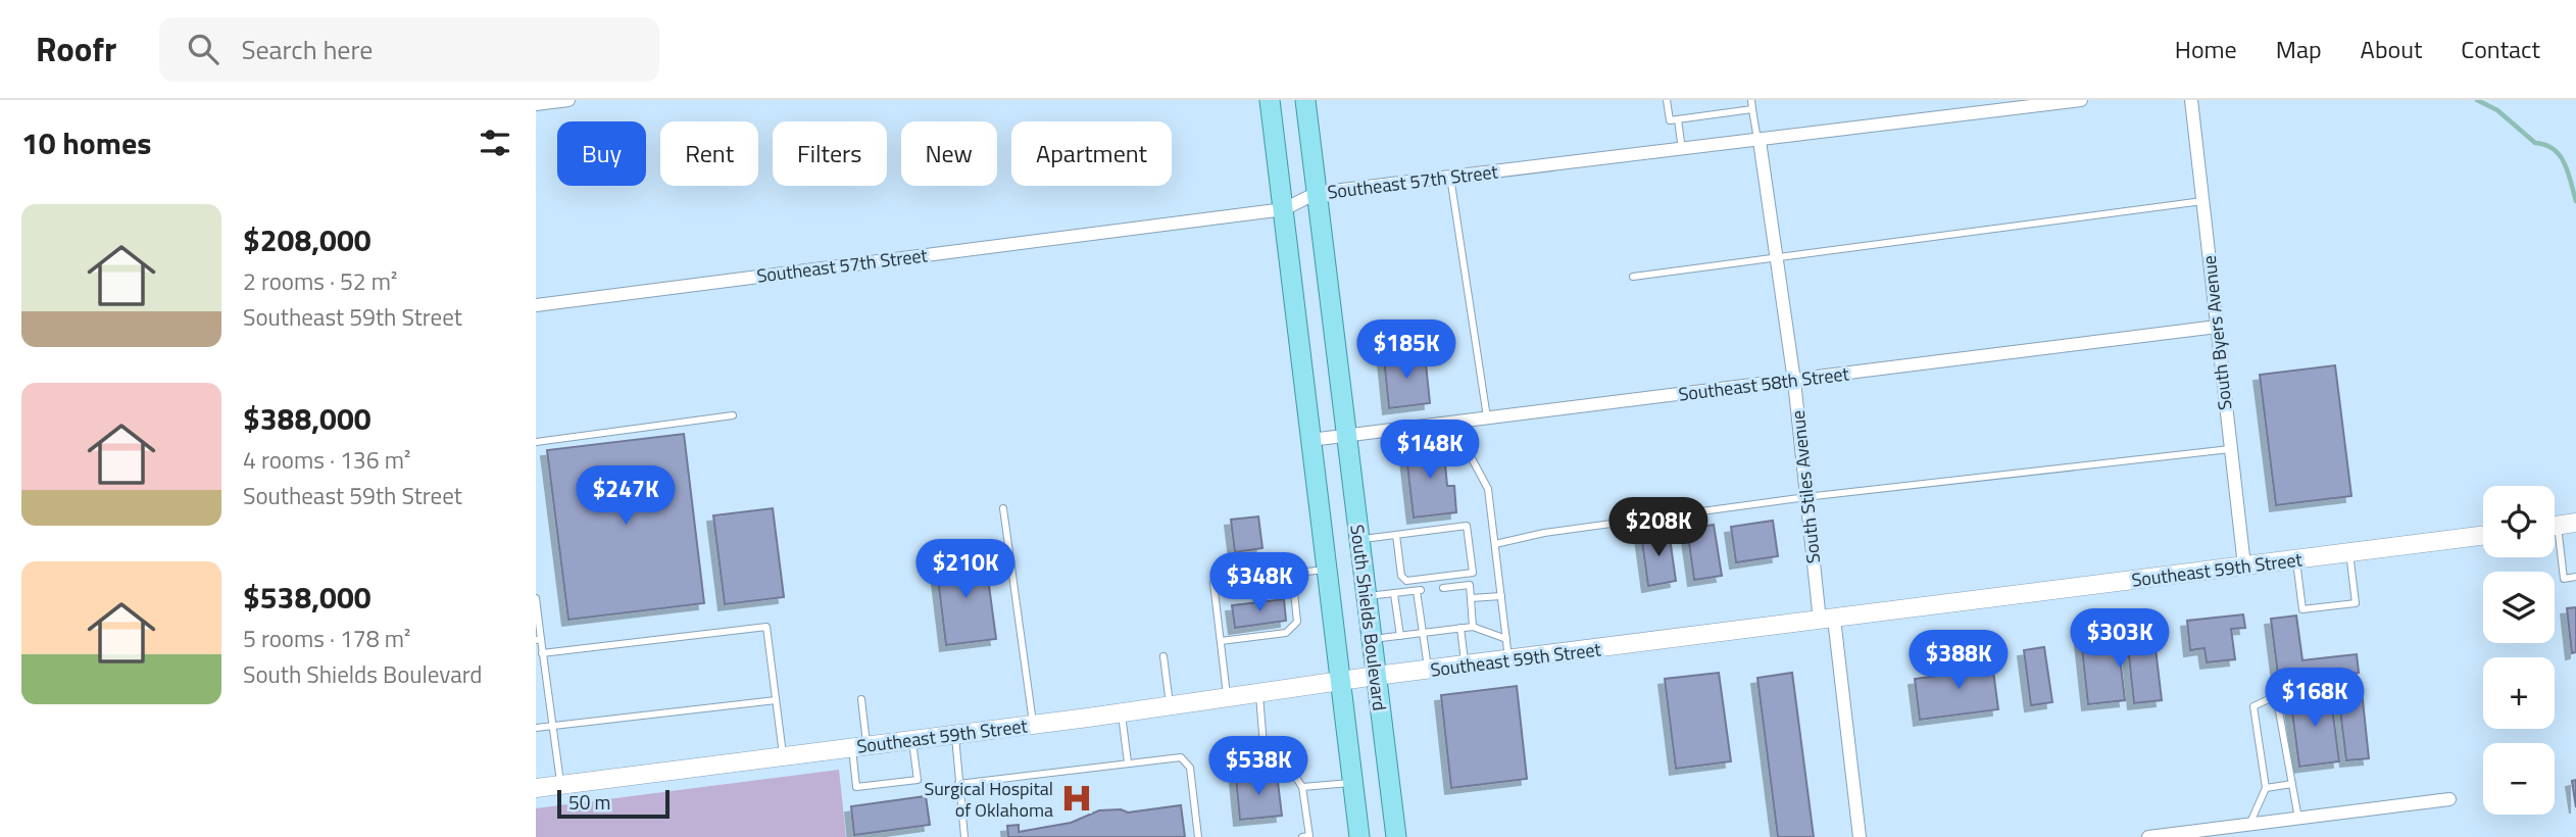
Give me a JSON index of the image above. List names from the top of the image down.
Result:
{
  "streets": {
    "main road": ["Southeast 59th Street", "South Shields Boulevard"],
    "street": [
      "Southeast 57th Street",
      "South Byers Avenue",
      "Southeast 58th Street",
      "South Stiles Avenue"
    ]
  },
  "crossings": [
    ["Southeast 57th Street", "South Stiles Avenue"],
    ["Southeast 57th Street", "South Shields Boulevard"],
    ["South Byers Avenue", "Southeast 58th Street"],
    ["South Byers Avenue", "Southeast 59th Street"],
    ["Southeast 58th Street", "South Stiles Avenue"],
    ["Southeast 58th Street", "South Shields Boulevard"],
    ["South Stiles Avenue", "Southeast 59th Street"],
    ["Southeast 59th Street", "South Shields Boulevard"]
  ],
  "places": {
    "hospital": ["Surgical Hospital of Oklahoma"]
  },
  "scale_bar": "50 m",
  "page": {
    "header": "Roofr",
    "search": "Search here",
    "nav": [
      "Home",
      "Map",
      "About",
      "Contact"
    ],
    "heading": "10 homes",
    "chip": [
      "Buy",
      "Rent",
      "Filters",
      "New",
      "Apartment"
    ],
    "list": [
      {
        "name": "$208,000",
        "note": "2 rooms · 52 m² · Southeast 59th Street"
      },
      {
        "name": "$388,000",
        "note": "4 rooms · 136 m² · Southeast 59th Street"
      },
      {
        "name": "$538,000",
        "note": "5 rooms · 178 m² · South Shields Boulevard"
      }
    ],
    "price": [
      "$185K",
      "$148K",
      "$247K",
      "$208K",
      "$210K",
      "$348K",
      "$303K",
      "$388K",
      "$168K",
      "$538K"
    ],
    "map_buttons": ["+", "−"],
    "scale": "50 m"
  }
}
